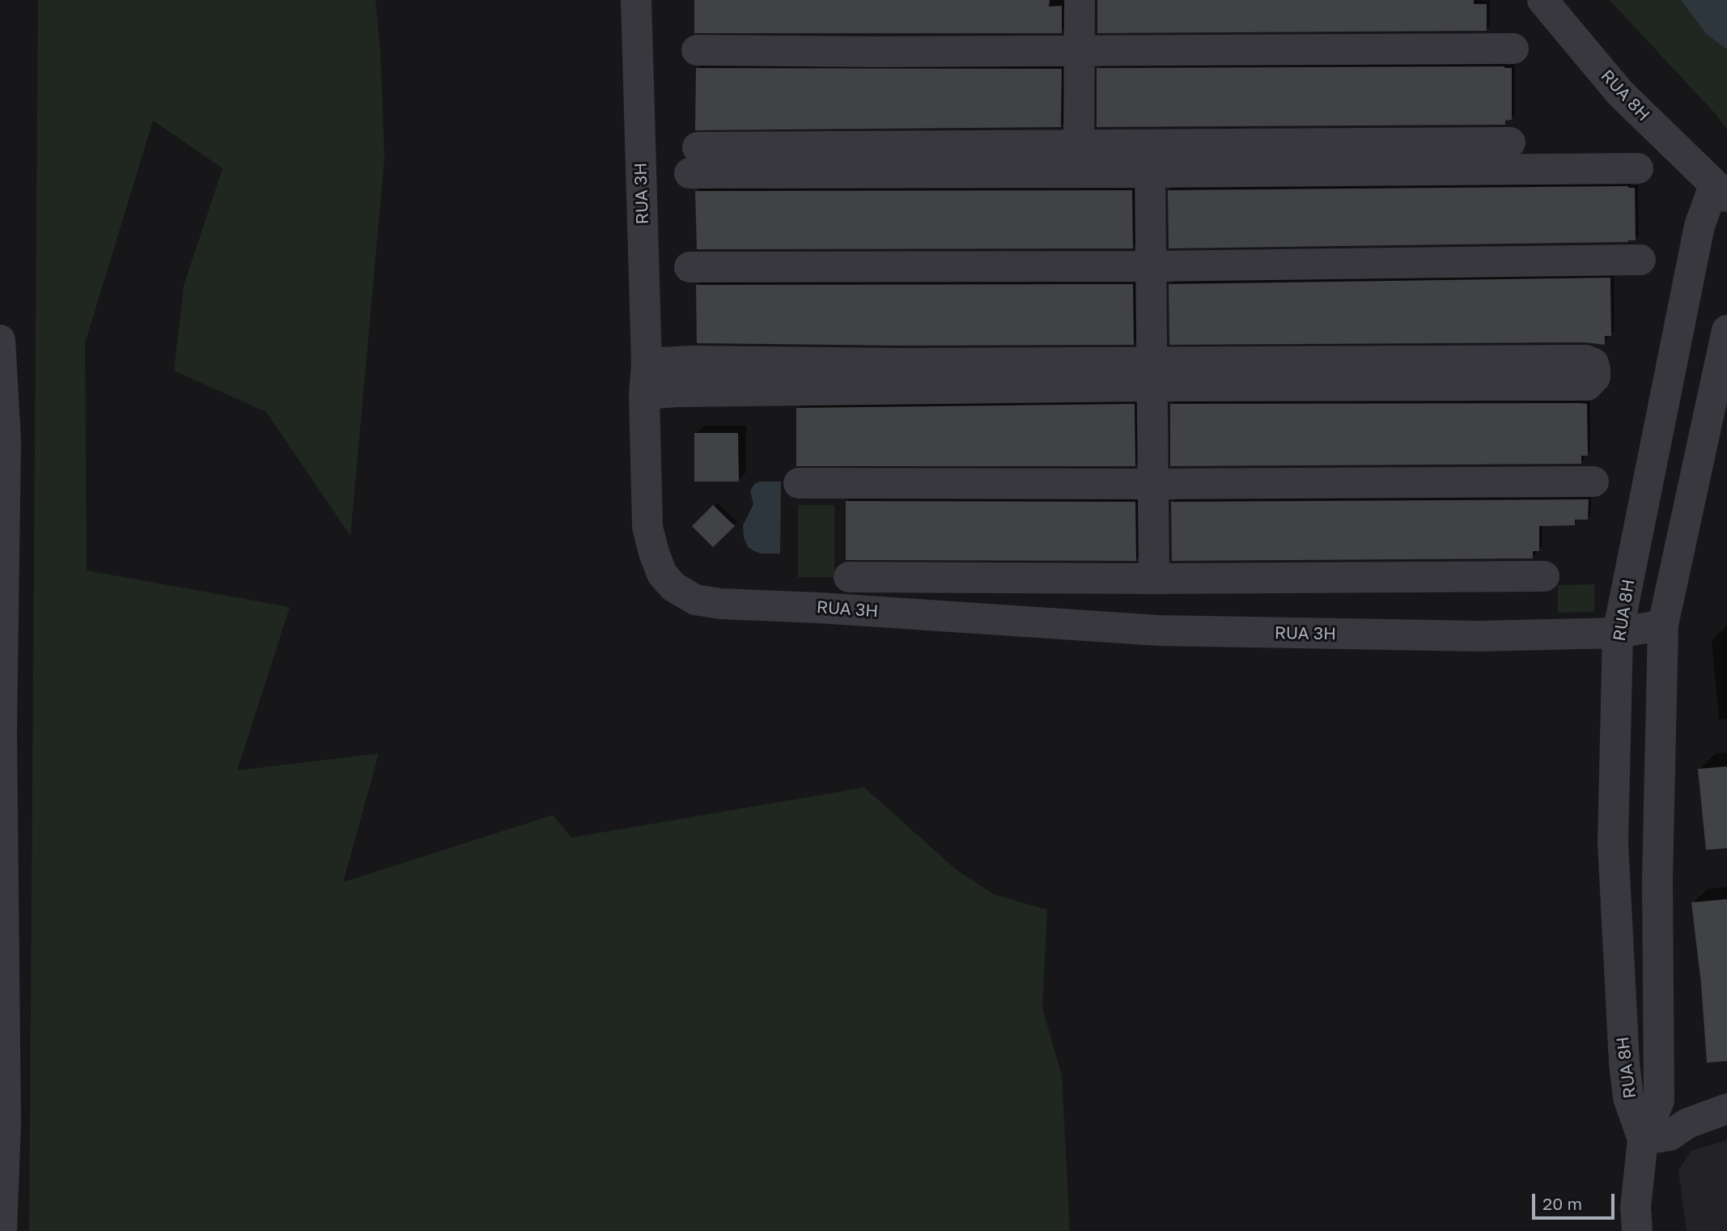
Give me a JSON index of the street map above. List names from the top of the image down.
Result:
{
  "streets": {
    "street": ["RUA 8H", "RUA 3H"]
  },
  "crossings": [
    ["RUA 8H", "RUA 3H"]
  ],
  "scale_bar": "20 m"
}
